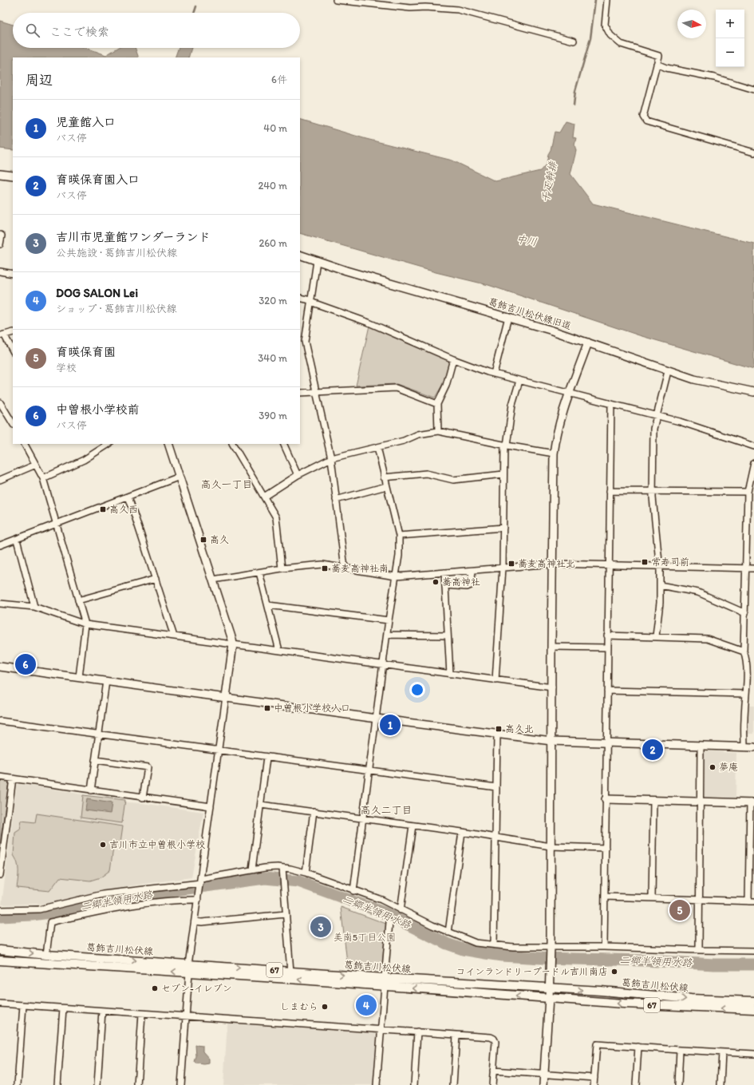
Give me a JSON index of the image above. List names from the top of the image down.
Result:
{
  "streets": {
    "main road": ["葛飾吉川松伏線", "67"],
    "street": ["葛飾吉川松伏線旧道"]
  },
  "districts": ["高久一丁目", "高久二丁目"],
  "water": ["千疋幹排", "中川", "二郷半領用水路"],
  "parks": ["美南5丁目公園"],
  "places": {
    "transit": [
      "高久西",
      "高久",
      "常寿司前",
      "蕎麦高神社北",
      "蕎麦高神社南",
      "中曽根小学校入口",
      "高久北"
    ],
    "other": [
      "蕎高神社",
      "夢庵",
      "吉川市立中曽根小学校",
      "コインランドリープードル吉川南店",
      "セブン-イレブン",
      "しまむら"
    ]
  },
  "north": "right",
  "page": {
    "map_buttons": ["+", "−"],
    "search": "ここで検索",
    "heading": ["周辺", "6件"],
    "list": [
      {
        "mark": "1",
        "name": "児童館入口",
        "note": "バス停",
        "value": "40 m"
      },
      {
        "mark": "2",
        "name": "育暎保育園入口",
        "note": "バス停",
        "value": "240 m"
      },
      {
        "mark": "3",
        "name": "吉川市児童館ワンダーランド",
        "note": "公共施設 · 葛飾吉川松伏線",
        "value": "260 m"
      },
      {
        "mark": "4",
        "name": "DOG SALON Lei",
        "note": "ショップ · 葛飾吉川松伏線",
        "value": "320 m"
      },
      {
        "mark": "5",
        "name": "育暎保育園",
        "note": "学校",
        "value": "340 m"
      },
      {
        "mark": "6",
        "name": "中曽根小学校前",
        "note": "バス停",
        "value": "390 m"
      }
    ],
    "pins": [
      "6",
      "1",
      "2",
      "5",
      "3",
      "4"
    ]
  }
}
